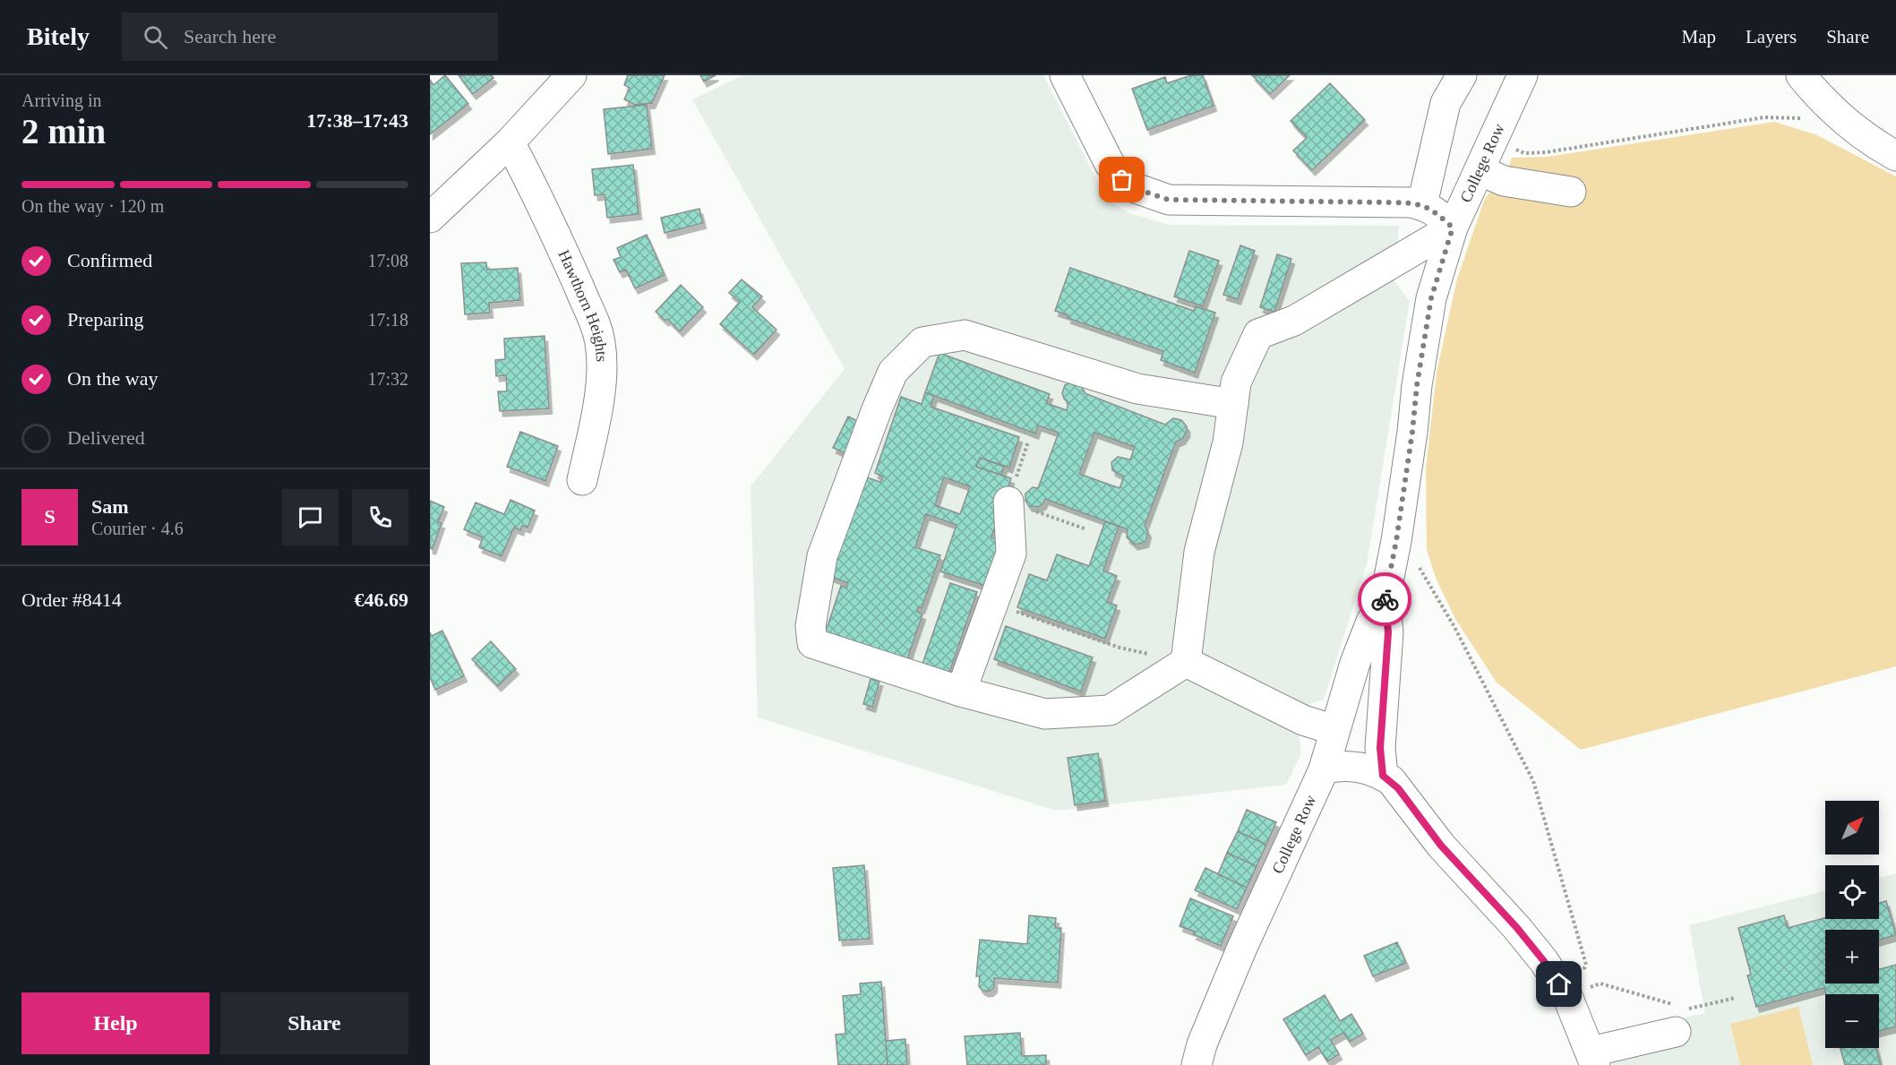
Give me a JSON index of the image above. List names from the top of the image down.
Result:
{
  "streets": {
    "street": ["College Row", "Hawthorn Heights"]
  },
  "north": "top right",
  "page": {
    "header": "Bitely",
    "search": "Search here",
    "nav": ["Map", "Layers", "Share"],
    "heading": ["2 min", "Arriving in", "17:38–17:43"],
    "panel": [
      "Sam",
      "Courier · 4.6",
      "Order #8414",
      "€46.69"
    ],
    "bar": "On the way · 120 m",
    "list": [
      ["Confirmed", "17:08"],
      ["Preparing", "17:18"],
      ["On the way", "17:32"],
      "Delivered"
    ],
    "round": "S",
    "map_buttons": ["+", "−"],
    "buttons": ["Help", "Share"]
  }
}
